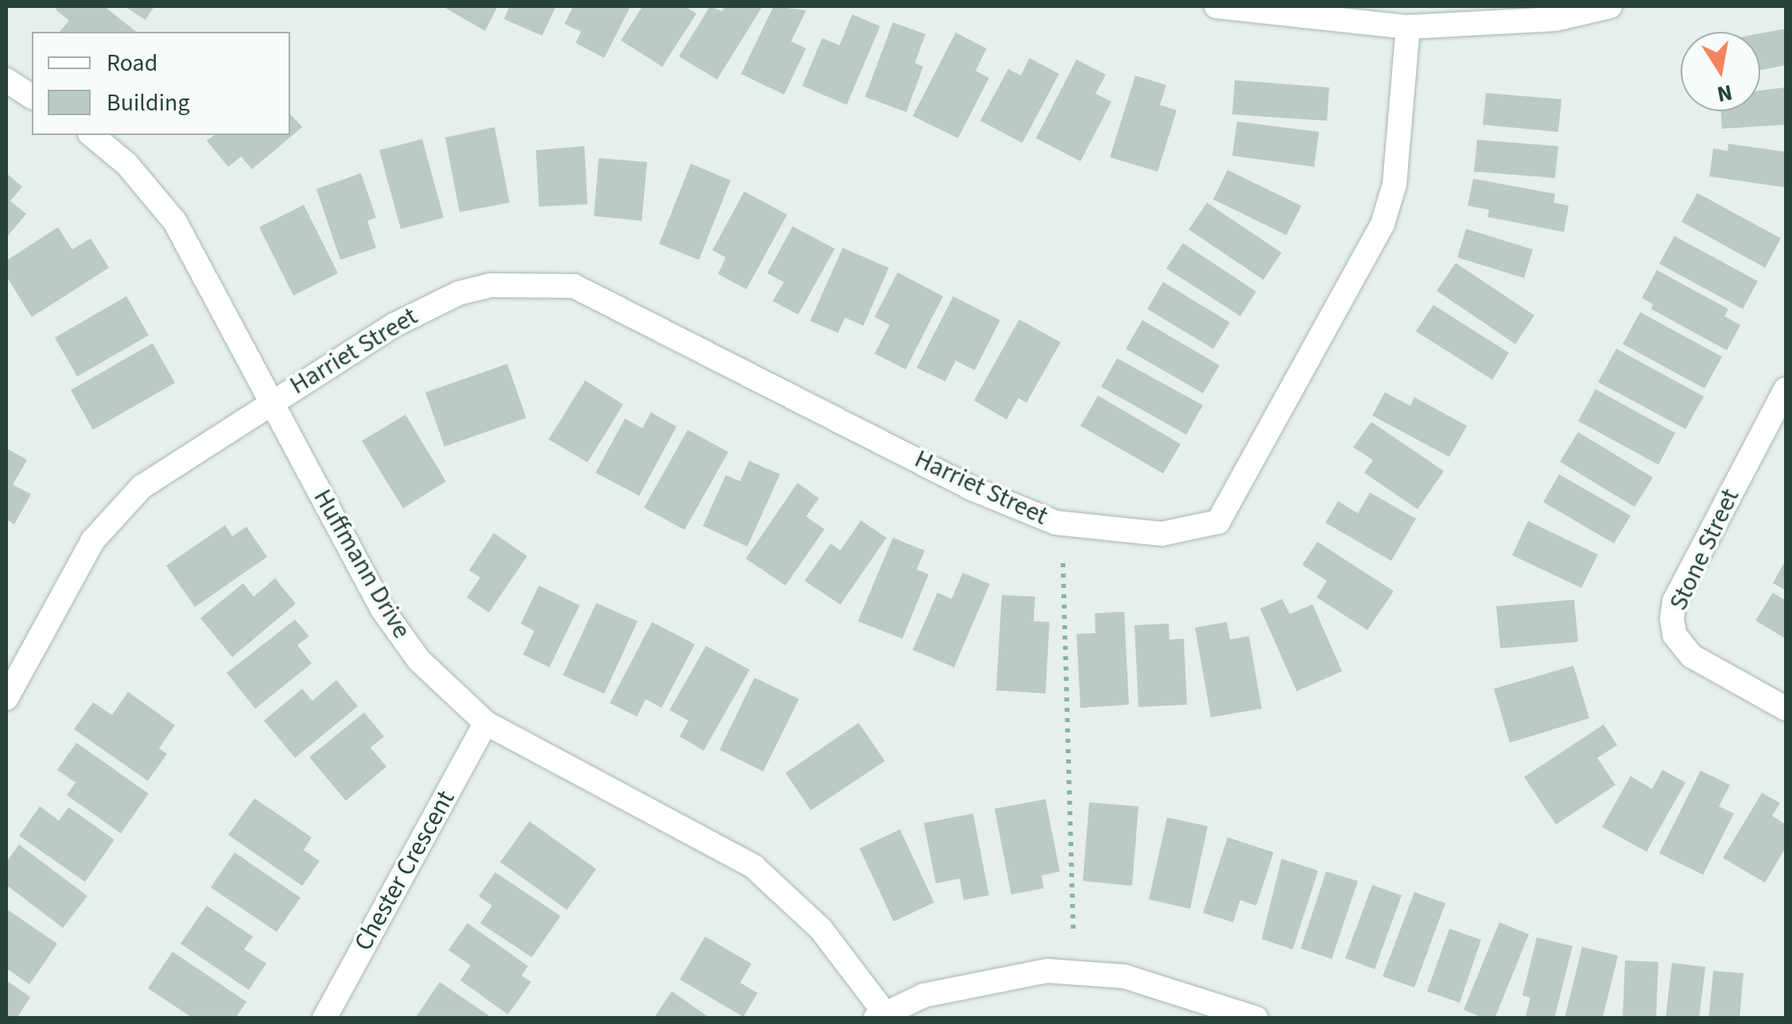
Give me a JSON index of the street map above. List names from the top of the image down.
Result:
{
  "streets": {
    "street": [
      "Harriet Street",
      "Stone Street",
      "Huffmann Drive",
      "Chester Crescent"
    ]
  },
  "crossings": [
    ["Harriet Street", "Huffmann Drive"],
    ["Huffmann Drive", "Chester Crescent"]
  ],
  "legend": ["Road", "Building"],
  "north": "bottom"
}
